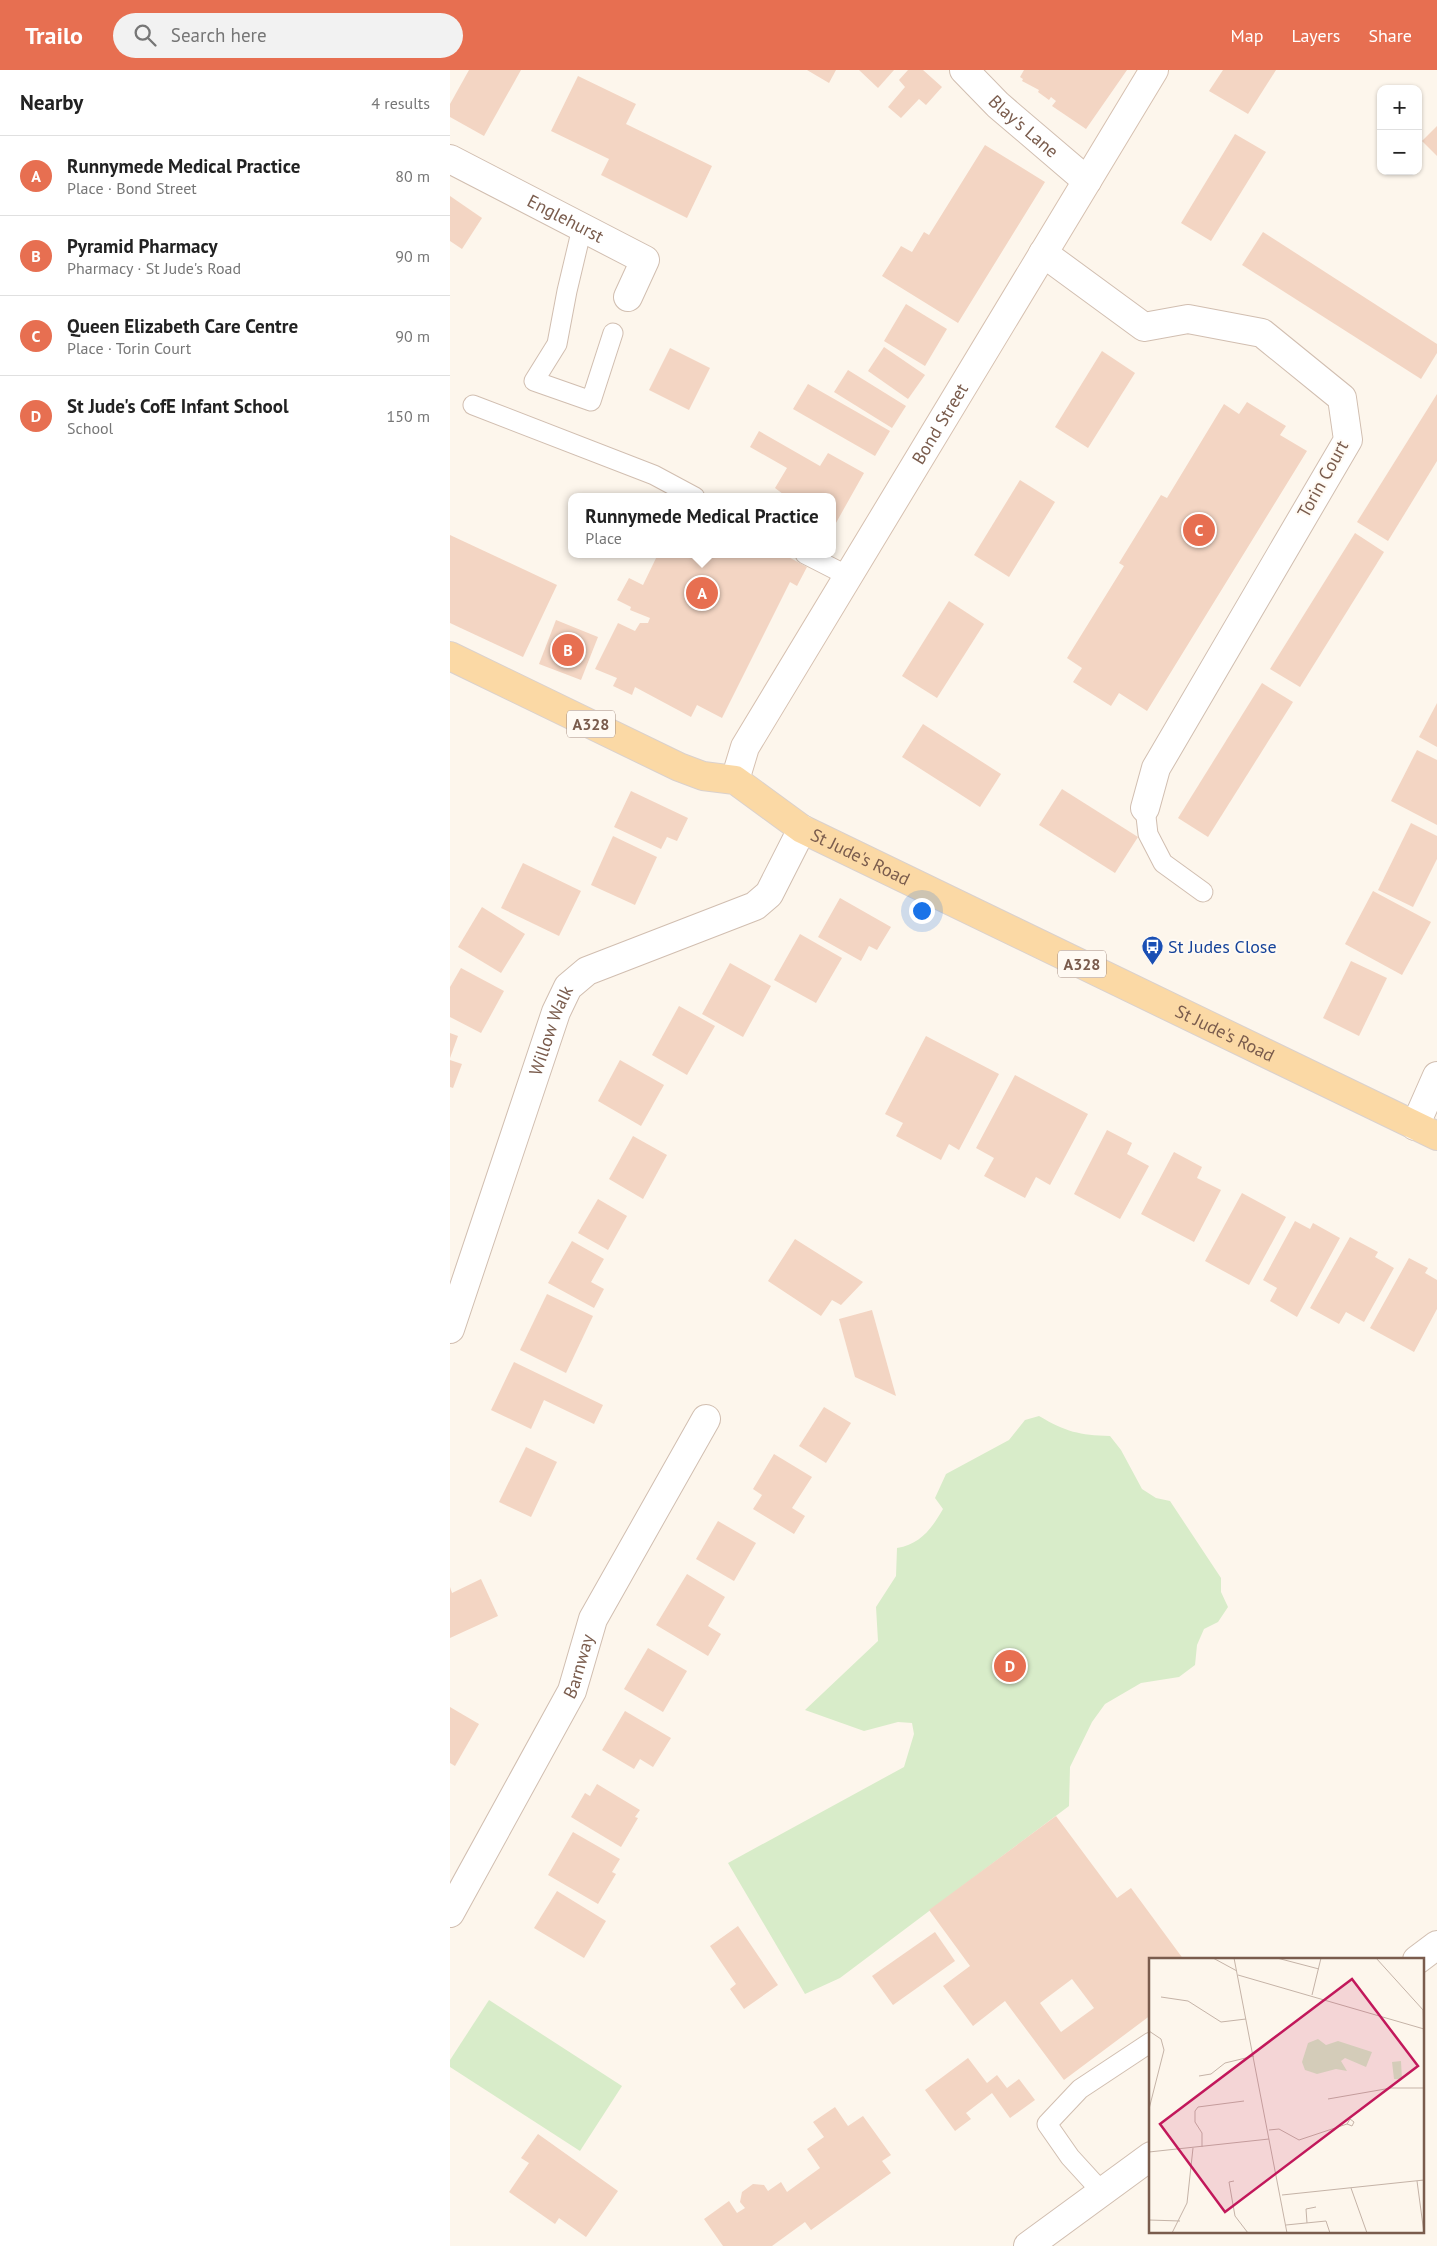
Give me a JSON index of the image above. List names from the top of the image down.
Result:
{
  "streets": {
    "main road": ["A328", "St Jude's Road"],
    "street": [
      "Blay's Lane",
      "Englehurst",
      "Bond Street",
      "Torin Court",
      "Willow Walk",
      "Barnway"
    ]
  },
  "crossings": [
    ["Blay's Lane", "Bond Street"],
    ["Bond Street", "Torin Court"],
    ["Bond Street", "St Jude's Road"],
    ["St Jude's Road", "Willow Walk"]
  ],
  "places": {
    "bus stop": ["St Judes Close"]
  },
  "page": {
    "header": "Trailo",
    "search": "Search here",
    "nav": ["Map", "Layers", "Share"],
    "heading": ["Nearby", "4 results"],
    "map_buttons": ["+", "−"],
    "list": [
      {
        "mark": "A",
        "name": "Runnymede Medical Practice",
        "note": "Place · Bond Street",
        "value": "80 m"
      },
      {
        "mark": "B",
        "name": "Pyramid Pharmacy",
        "note": "Pharmacy · St Jude's Road",
        "value": "90 m"
      },
      {
        "mark": "C",
        "name": "Queen Elizabeth Care Centre",
        "note": "Place · Torin Court",
        "value": "90 m"
      },
      {
        "mark": "D",
        "name": "St Jude's CofE Infant School",
        "note": "School",
        "value": "150 m"
      }
    ],
    "popup": ["Runnymede Medical Practice", "Place"],
    "pins": [
      "C",
      "A",
      "B",
      "D"
    ]
  }
}
